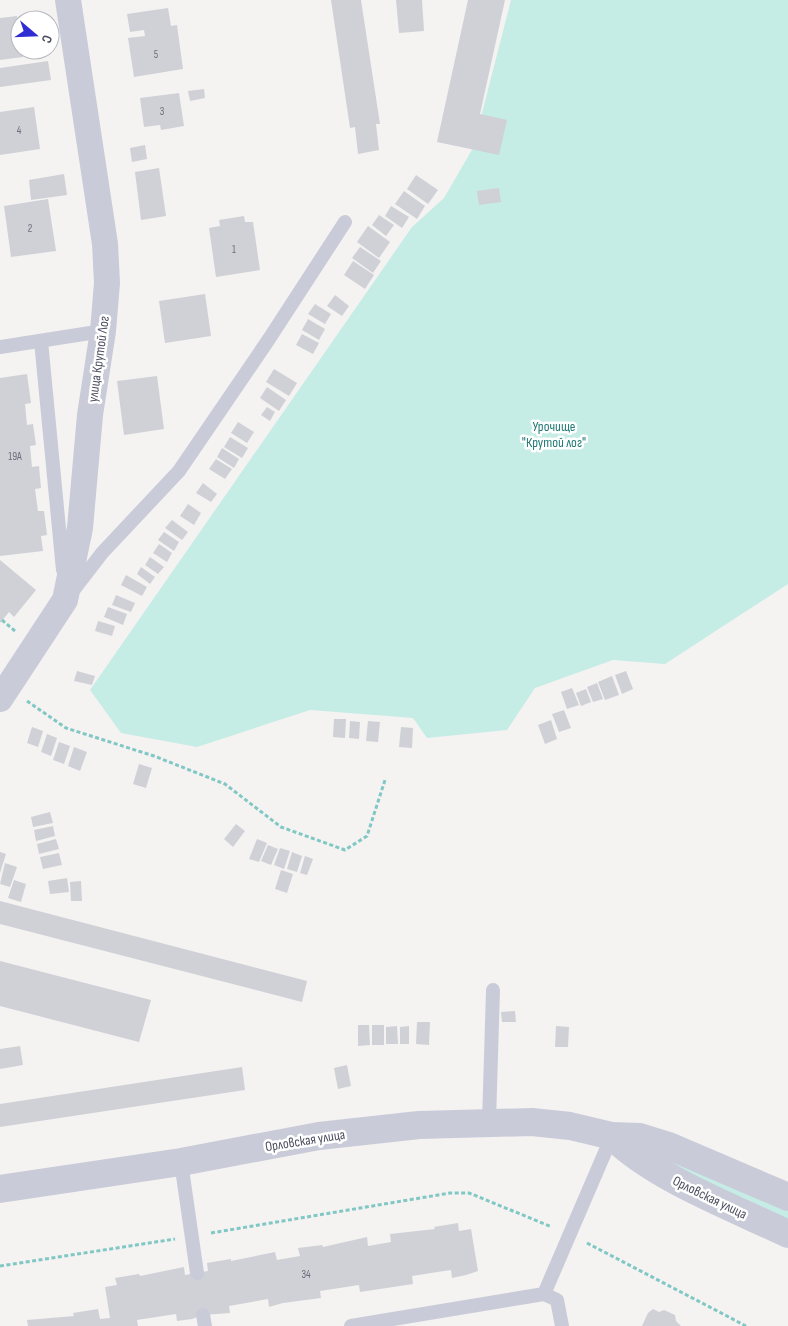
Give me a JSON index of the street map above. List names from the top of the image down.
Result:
{
  "streets": {
    "street": ["улица Крутой Лог", "Орловская улица"]
  },
  "parks": ["Урочище \"Крутой лог\""],
  "house_numbers": [
    "5",
    "3",
    "4",
    "2",
    "1",
    "19А",
    "34"
  ],
  "north": "right"
}
